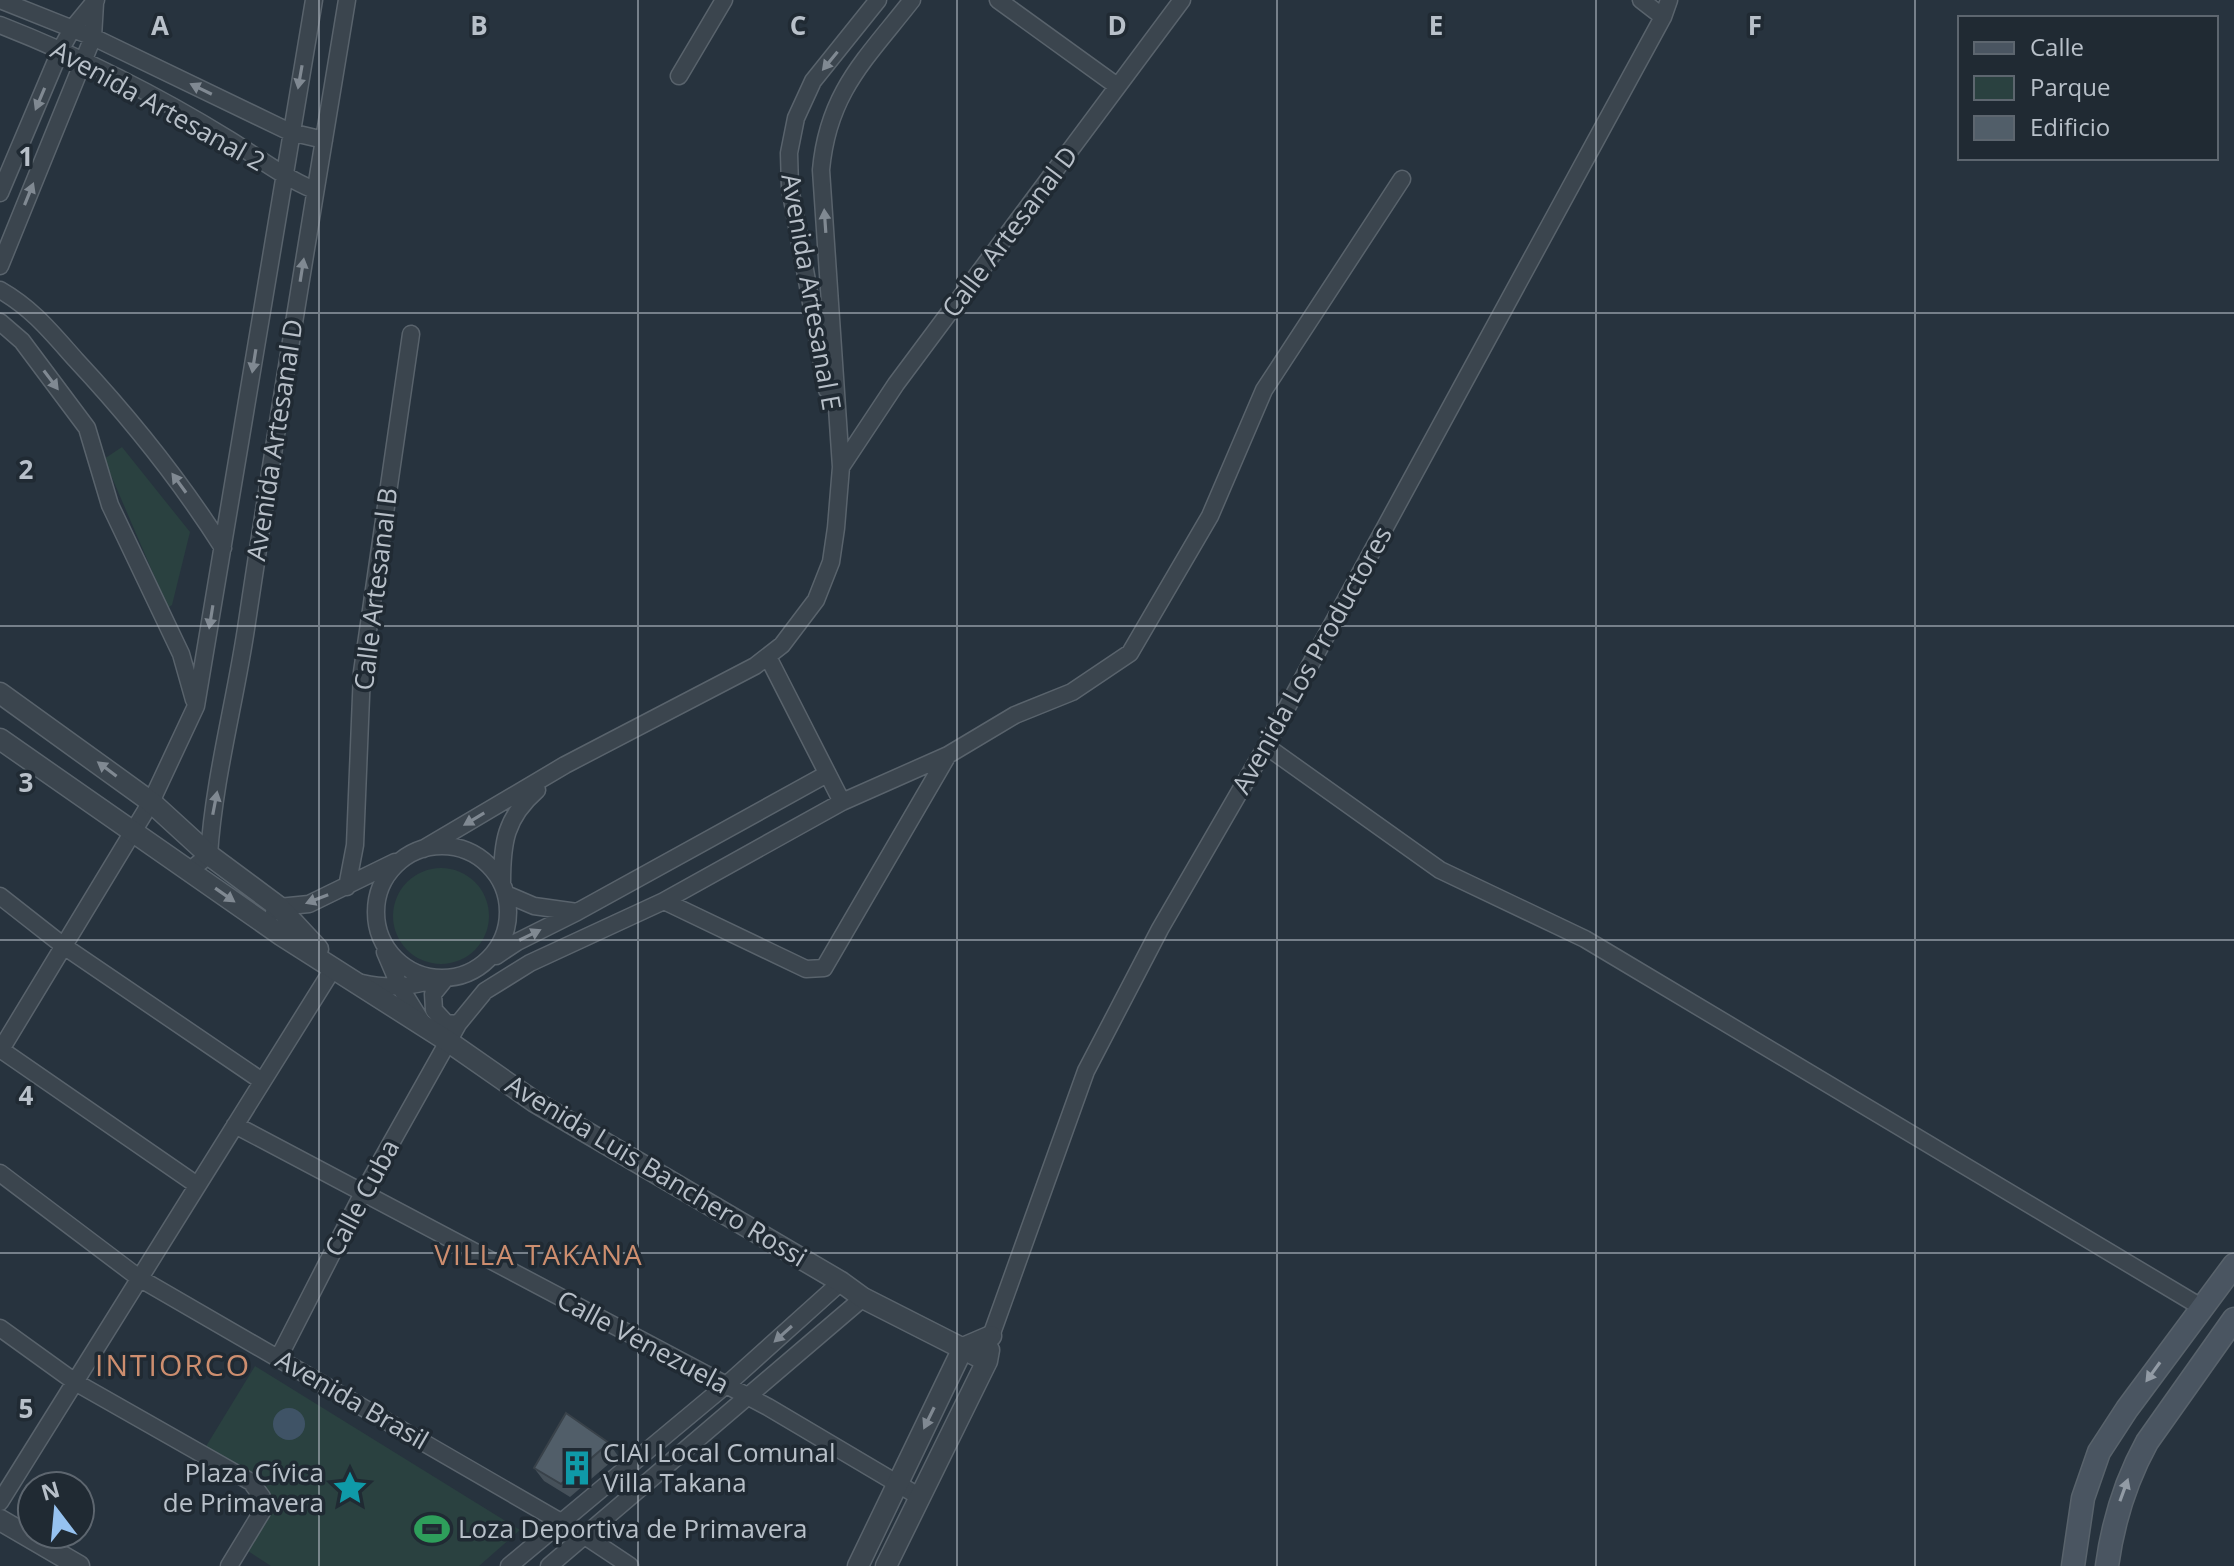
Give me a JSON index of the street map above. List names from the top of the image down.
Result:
{
  "streets": {
    "street": [
      "Avenida Artesanal 2",
      "Calle Artesanal D",
      "Avenida Artesanal E",
      "Avenida Artesanal D",
      "Calle Artesanal B",
      "Avenida Los Productores",
      "Avenida Luis Banchero Rossi",
      "Calle Cuba",
      "Calle Venezuela",
      "Avenida Brasil"
    ]
  },
  "crossings": [
    ["Avenida Artesanal 2", "Avenida Artesanal D"],
    ["Calle Artesanal D", "Avenida Artesanal E"],
    ["Avenida Artesanal D", "Avenida Luis Banchero Rossi"],
    ["Avenida Los Productores", "Avenida Luis Banchero Rossi"],
    ["Avenida Los Productores", "Calle Venezuela"],
    ["Avenida Luis Banchero Rossi", "Calle Cuba"],
    ["Calle Cuba", "Calle Venezuela"],
    ["Calle Cuba", "Avenida Brasil"]
  ],
  "districts": ["VILLA TAKANA", "INTIORCO"],
  "places": {
    "building": ["CIAI Local Comunal Villa Takana"],
    "place": ["Plaza Cívica de Primavera"],
    "sports": ["Loza Deportiva de Primavera"]
  },
  "legend": ["Calle", "Parque", "Edificio"],
  "north": "top",
  "grid": {
    "columns": [
      "A",
      "B",
      "C",
      "D",
      "E",
      "F"
    ],
    "rows": [
      "1",
      "2",
      "3",
      "4",
      "5"
    ]
  }
}
